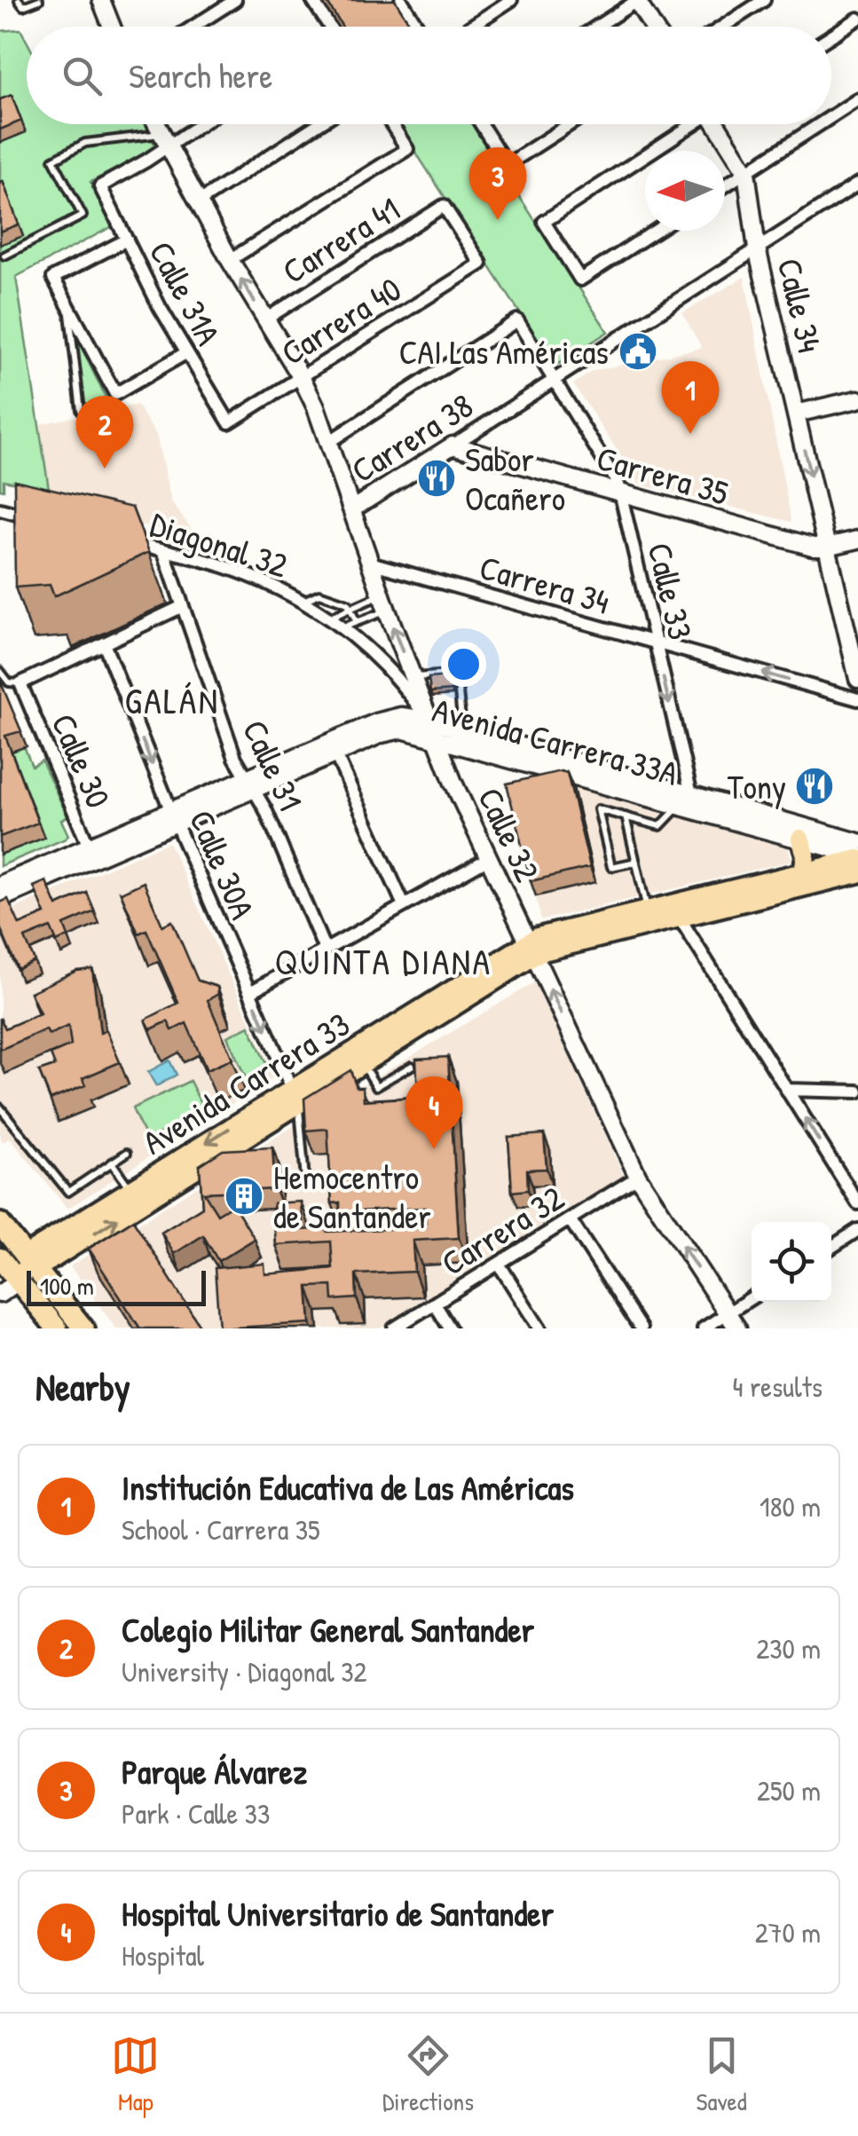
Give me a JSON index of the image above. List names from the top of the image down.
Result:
{
  "streets": {
    "main road": ["Avenida Carrera 33"],
    "street": [
      "Carrera 41",
      "Calle 31A",
      "Calle 34",
      "Carrera 40",
      "Carrera 38",
      "Carrera 35",
      "Diagonal 32",
      "Carrera 34",
      "Calle 33",
      "Avenida Carrera 33A",
      "Calle 30",
      "Calle 31",
      "Calle 32",
      "Calle 30A",
      "Carrera 32"
    ]
  },
  "crossings": [
    ["Carrera 41", "Carrera 40"],
    ["Carrera 41", "Calle 32"],
    ["Calle 31A", "Carrera 40"],
    ["Calle 31A", "Calle 32"],
    ["Calle 34", "Carrera 38"],
    ["Calle 34", "Carrera 35"],
    ["Carrera 40", "Calle 32"],
    ["Carrera 38", "Carrera 35"],
    ["Carrera 38", "Calle 33"],
    ["Carrera 38", "Calle 32"],
    ["Carrera 35", "Calle 33"],
    ["Diagonal 32", "Avenida Carrera 33A"],
    ["Diagonal 32", "Calle 31"],
    ["Diagonal 32", "Calle 32"],
    ["Carrera 34", "Calle 33"],
    ["Carrera 34", "Calle 32"],
    ["Calle 33", "Avenida Carrera 33A"],
    ["Calle 33", "Calle 32"],
    ["Avenida Carrera 33A", "Calle 30"],
    ["Avenida Carrera 33A", "Calle 31"],
    ["Avenida Carrera 33A", "Calle 32"],
    ["Avenida Carrera 33A", "Calle 30A"],
    ["Avenida Carrera 33A", "Avenida Carrera 33"],
    ["Calle 32", "Avenida Carrera 33"],
    ["Calle 32", "Carrera 32"],
    ["Calle 30A", "Avenida Carrera 33"]
  ],
  "one_way": ["Carrera 34", "Calle 32", "Calle 30A"],
  "districts": ["GALÁN", "QUINTA DIANA"],
  "places": {
    "public building": ["CAI Las Américas"],
    "restaurant": ["Sabor Ocañero", "Tony"],
    "building": ["Hemocentro de Santander"]
  },
  "scale_bar": "100 m",
  "north": "left",
  "page": {
    "search": "Search here",
    "pins": [
      "3",
      "1",
      "2",
      "4"
    ],
    "scale": "100 m",
    "heading": ["Nearby", "4 results"],
    "list": [
      {
        "mark": "1",
        "name": "Institución Educativa de Las Américas",
        "note": "School · Carrera 35",
        "value": "180 m"
      },
      {
        "mark": "2",
        "name": "Colegio Militar General Santander",
        "note": "University · Diagonal 32",
        "value": "230 m"
      },
      {
        "mark": "3",
        "name": "Parque Álvarez",
        "note": "Park · Calle 33",
        "value": "250 m"
      },
      {
        "mark": "4",
        "name": "Hospital Universitario de Santander",
        "note": "Hospital",
        "value": "270 m"
      }
    ],
    "nav": ["Map", "Directions", "Saved"]
  }
}
